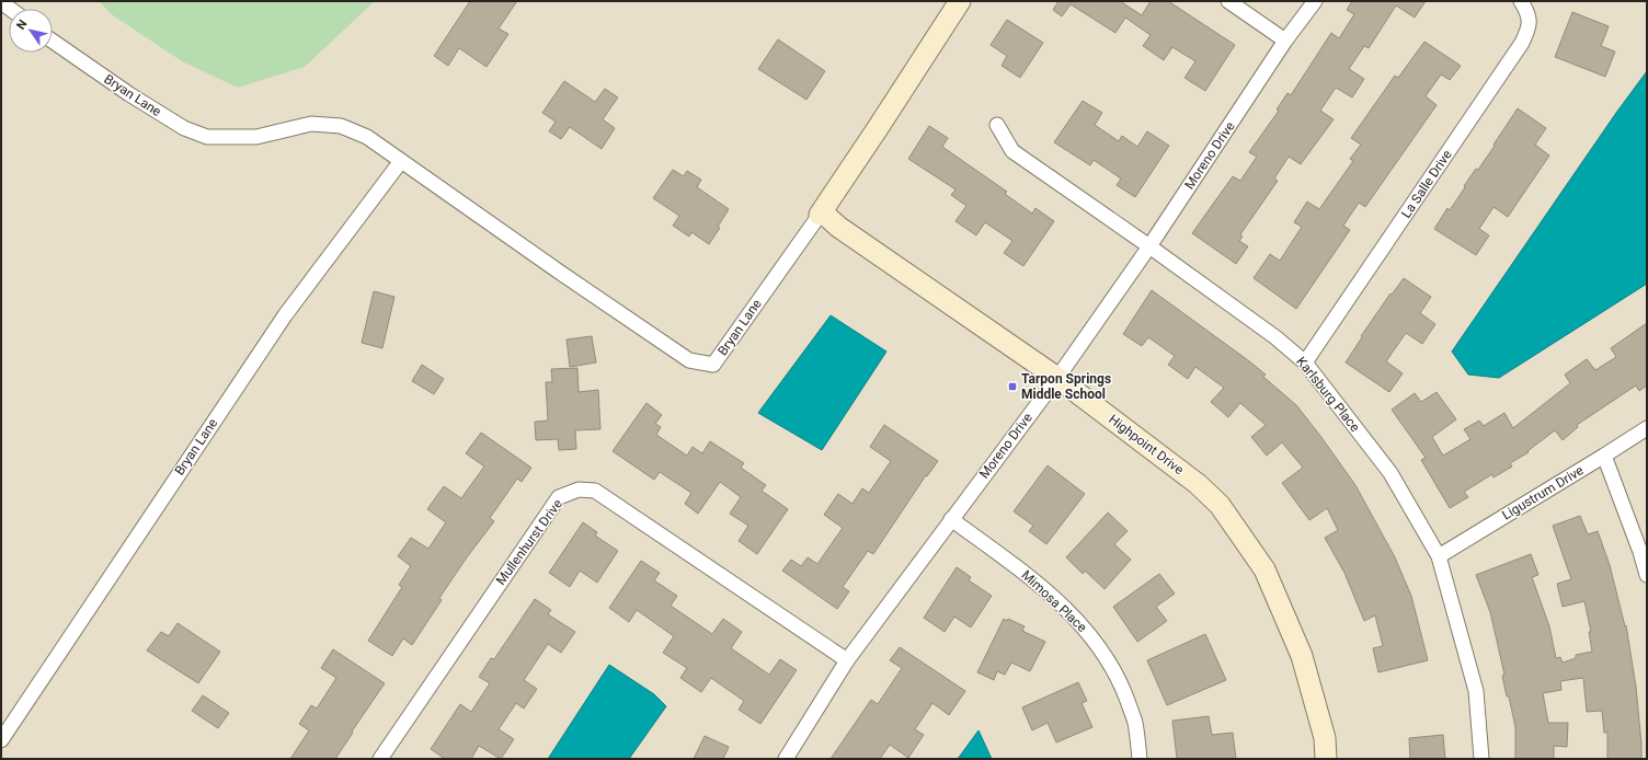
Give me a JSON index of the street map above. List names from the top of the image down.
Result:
{
  "streets": {
    "street": [
      "Bryan Lane",
      "Moreno Drive",
      "La Salle Drive",
      "Karlsburg Place",
      "Highpoint Drive",
      "Ligustrum Drive",
      "Mullenhurst Drive",
      "Mimosa Place"
    ]
  },
  "crossings": [
    ["Bryan Lane", "Highpoint Drive"],
    ["Moreno Drive", "Karlsburg Place"],
    ["Moreno Drive", "Highpoint Drive"],
    ["Moreno Drive", "Mullenhurst Drive"],
    ["Moreno Drive", "Mimosa Place"],
    ["La Salle Drive", "Karlsburg Place"],
    ["Karlsburg Place", "Ligustrum Drive"]
  ],
  "places": {
    "transit": ["Tarpon Springs Middle School"]
  },
  "north": "top left"
}
